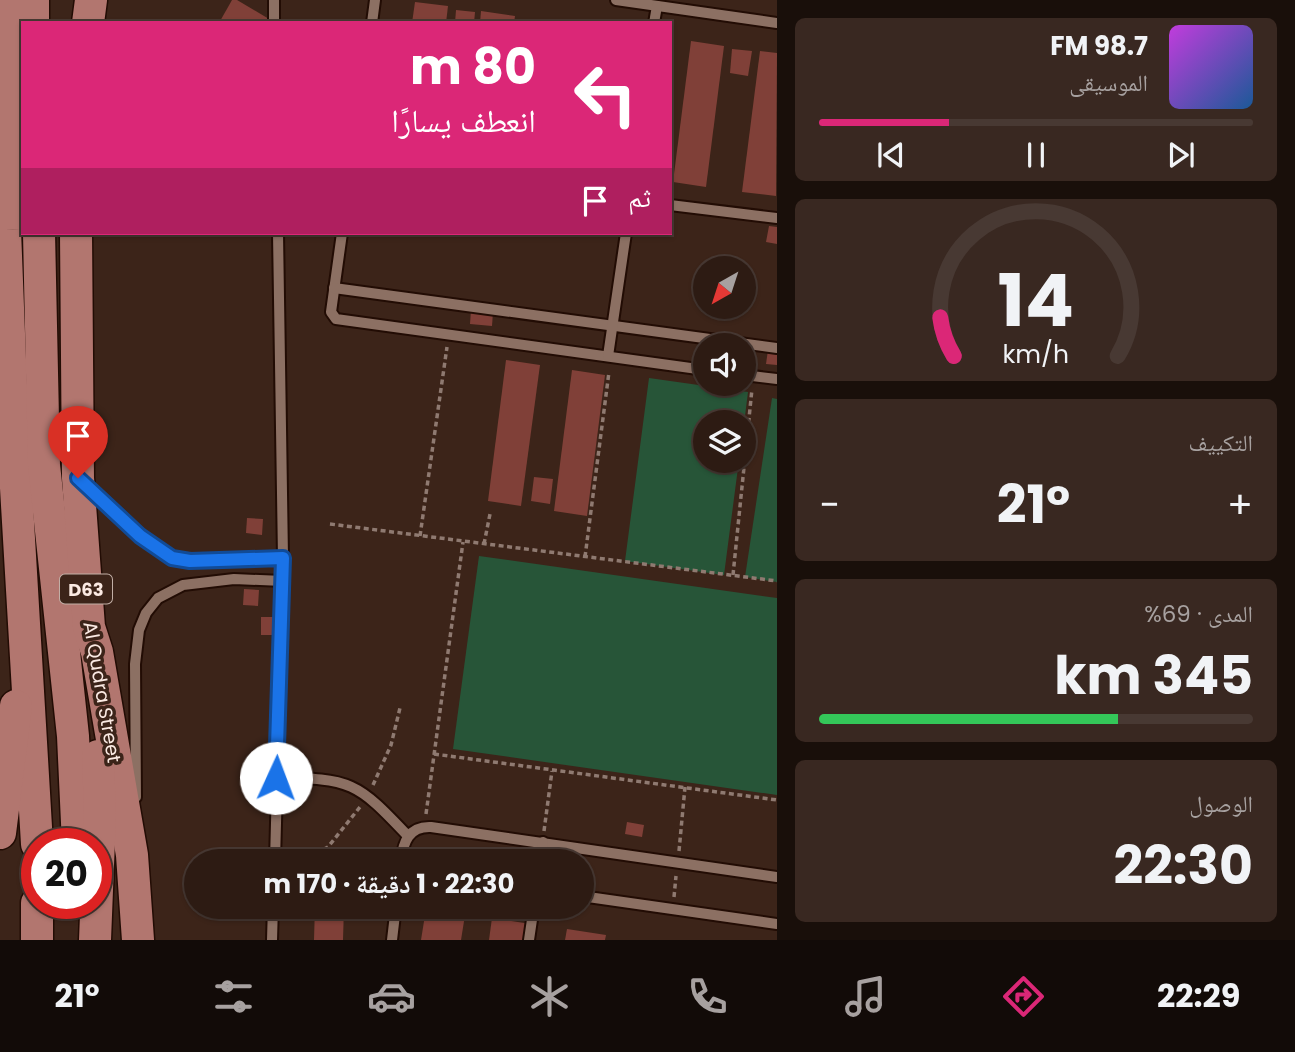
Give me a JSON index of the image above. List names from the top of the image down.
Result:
{
  "streets": {
    "main road": ["D63", "Al Qudra Street"]
  },
  "north": "bottom left",
  "page": {
    "turn": ["80 m", "انعطف يسارًا"],
    "song": ["98.7 FM", "الموسيقى"],
    "then": "ثم",
    "tile": [
      "التكييف",
      ["المدى · 69%", "345 km"],
      ["الوصول", "22:30"]
    ],
    "heat": ["−", "21°", "+"],
    "limit": "20",
    "trip": "22:30 · 1 دقيقة · 170 m",
    "tabs": ["22:29", "21°"],
    "gauge": ["14", "km/h"]
  }
}
